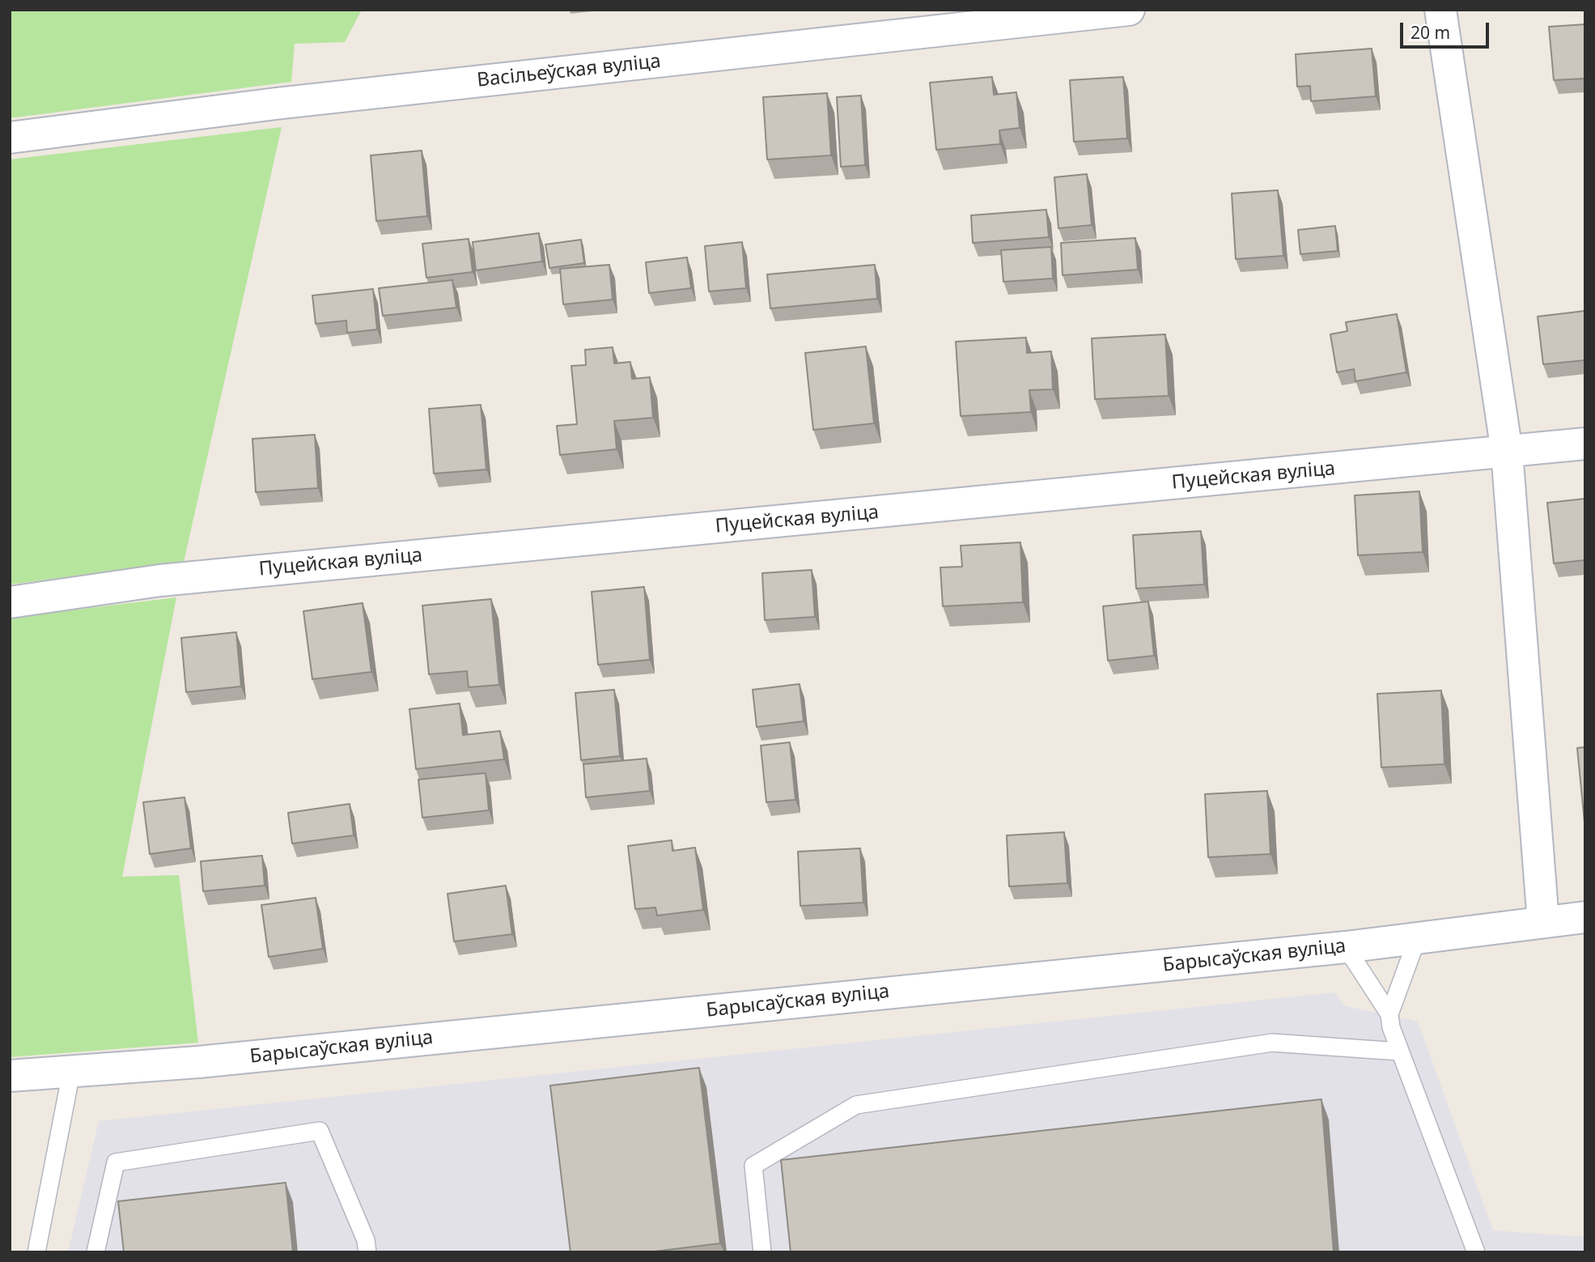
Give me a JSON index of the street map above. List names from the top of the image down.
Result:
{
  "streets": {
    "street": ["Васільеўская вуліца", "Пуцейская вуліца", "Барысаўская вуліца"]
  },
  "scale_bar": "20 m"
}
